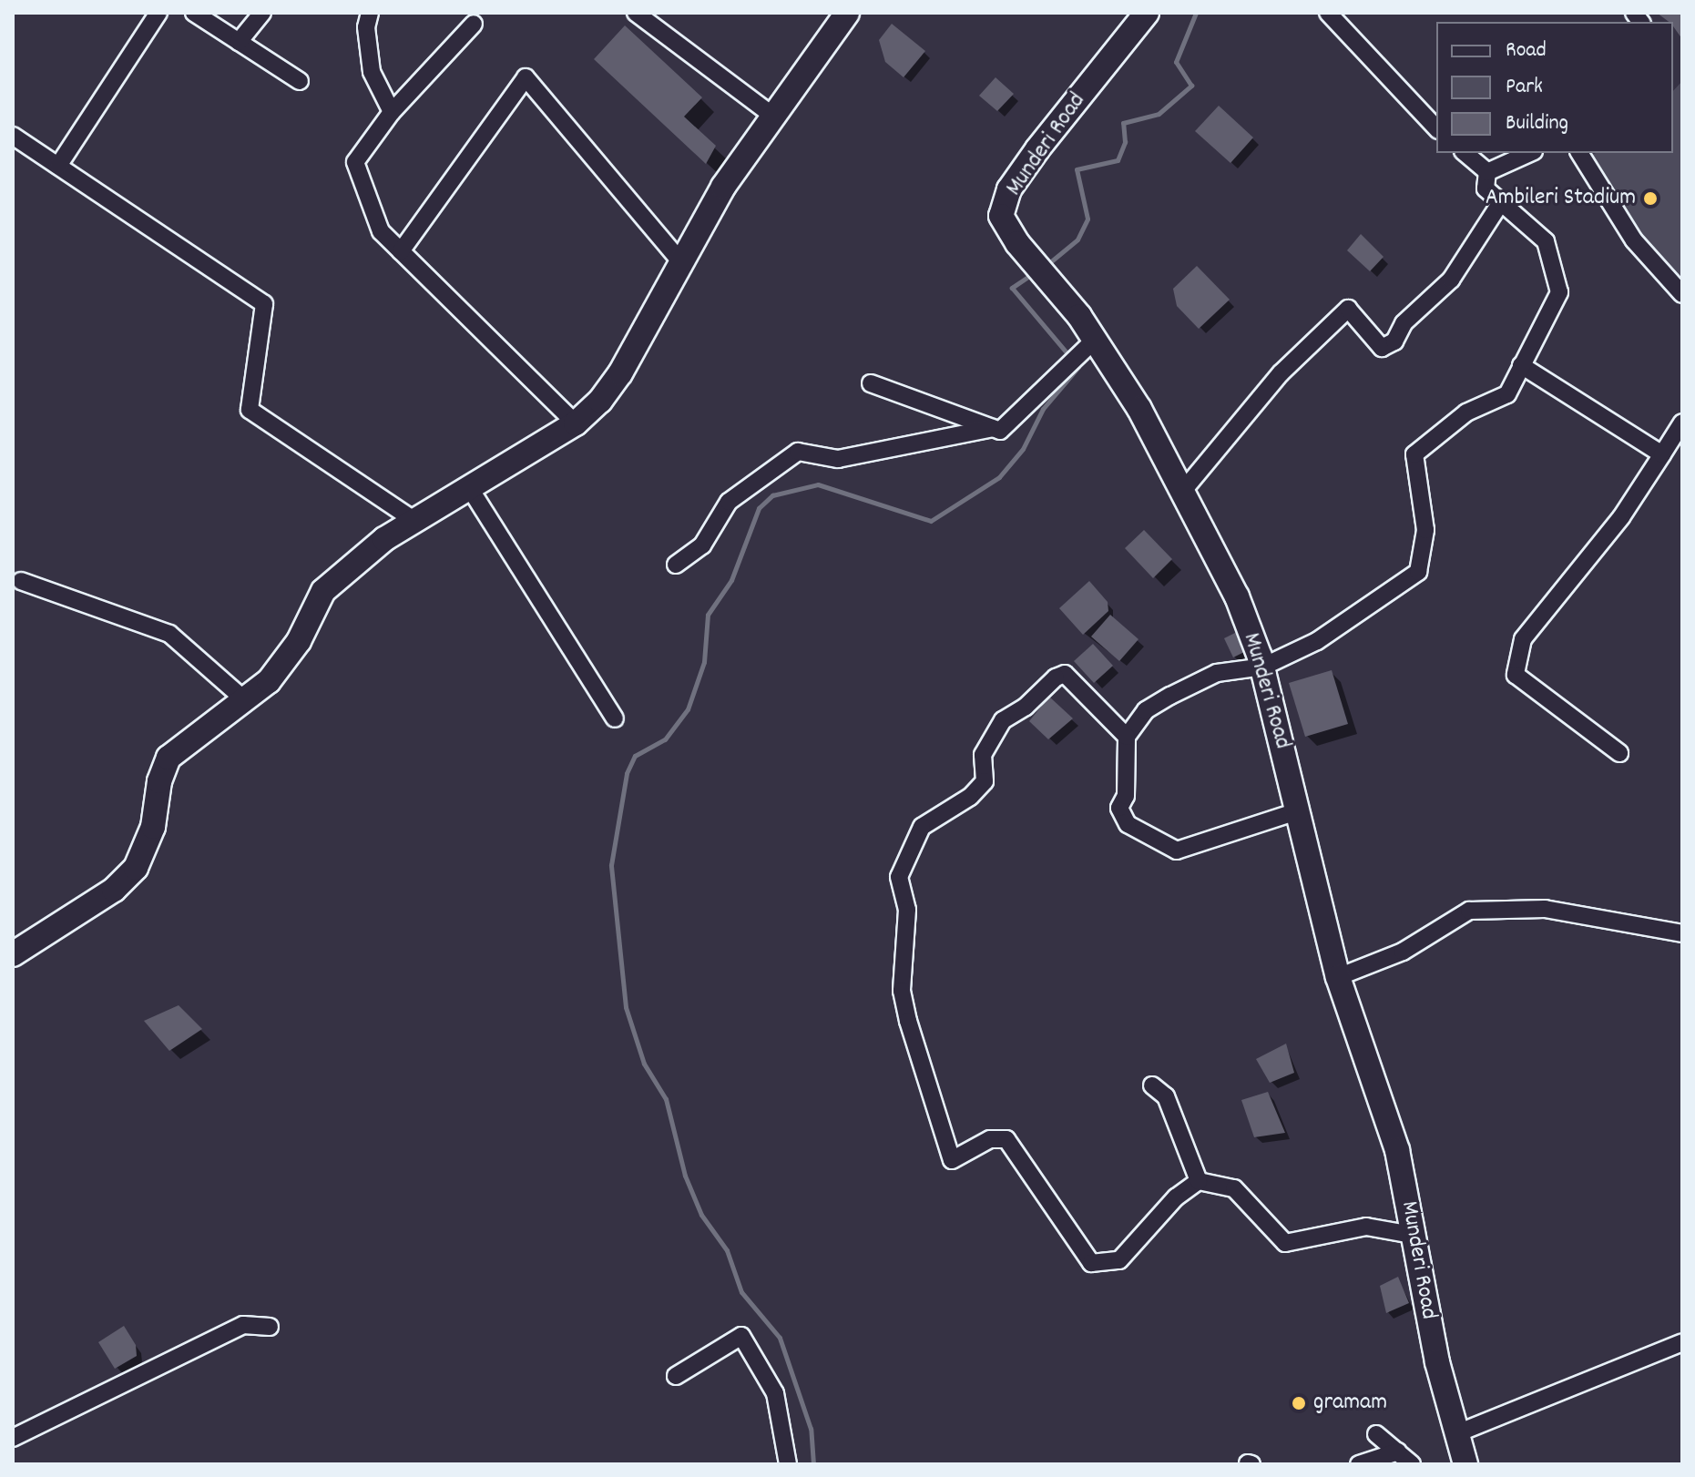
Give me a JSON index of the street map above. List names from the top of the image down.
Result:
{
  "streets": {
    "main road": ["Munderi Road"]
  },
  "places": ["Ambileri Stadium", "gramam"],
  "legend": ["Road", "Park", "Building"]
}
